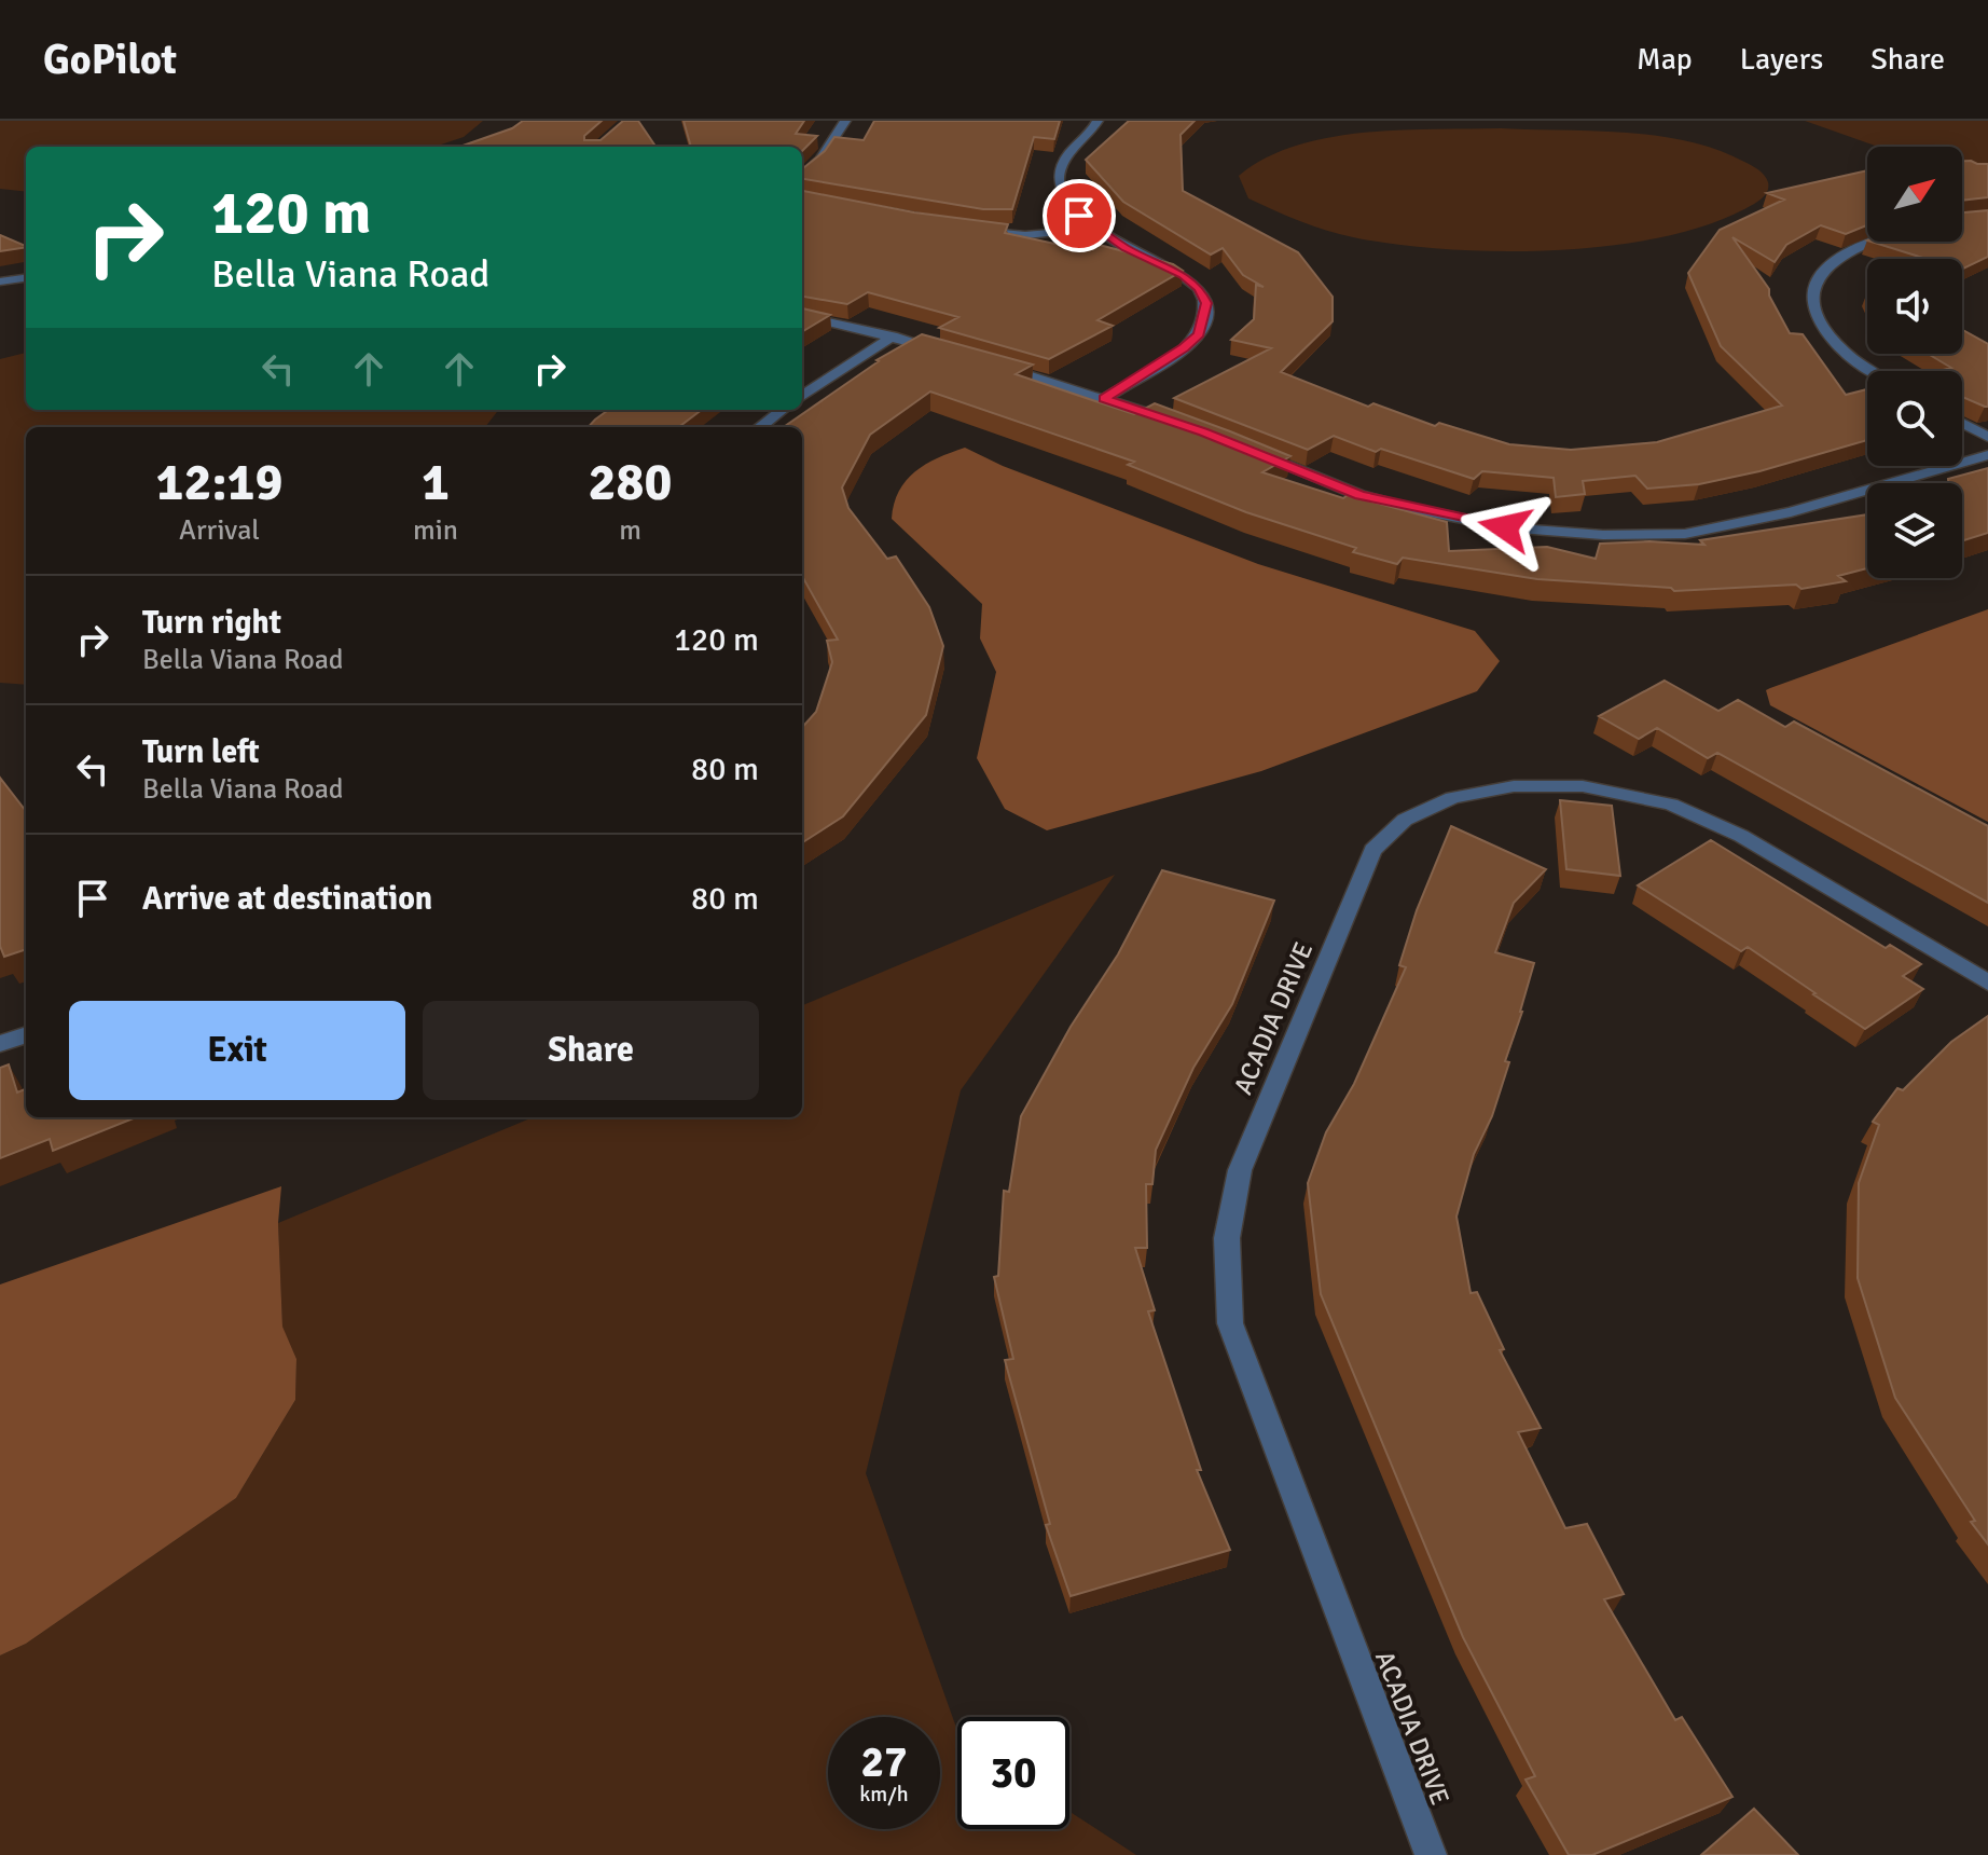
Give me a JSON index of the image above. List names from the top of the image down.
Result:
{
  "streets": {
    "street": ["ACADIA DRIVE"]
  },
  "north": "top right",
  "page": {
    "header": "GoPilot",
    "nav": ["Map", "Layers", "Share"],
    "turn": ["120 m", "Bella Viana Road"],
    "eta": [
      "12:19",
      "Arrival",
      "1",
      "min",
      "280",
      "m"
    ],
    "list": [
      {
        "name": "Turn right",
        "note": "Bella Viana Road",
        "value": "120 m"
      },
      {
        "name": "Turn left",
        "note": "Bella Viana Road",
        "value": "80 m"
      },
      {
        "name": "Arrive at destination",
        "value": "80 m"
      }
    ],
    "buttons": ["Exit", "Share"],
    "speed": "27 km/h",
    "limit": "30"
  }
}
